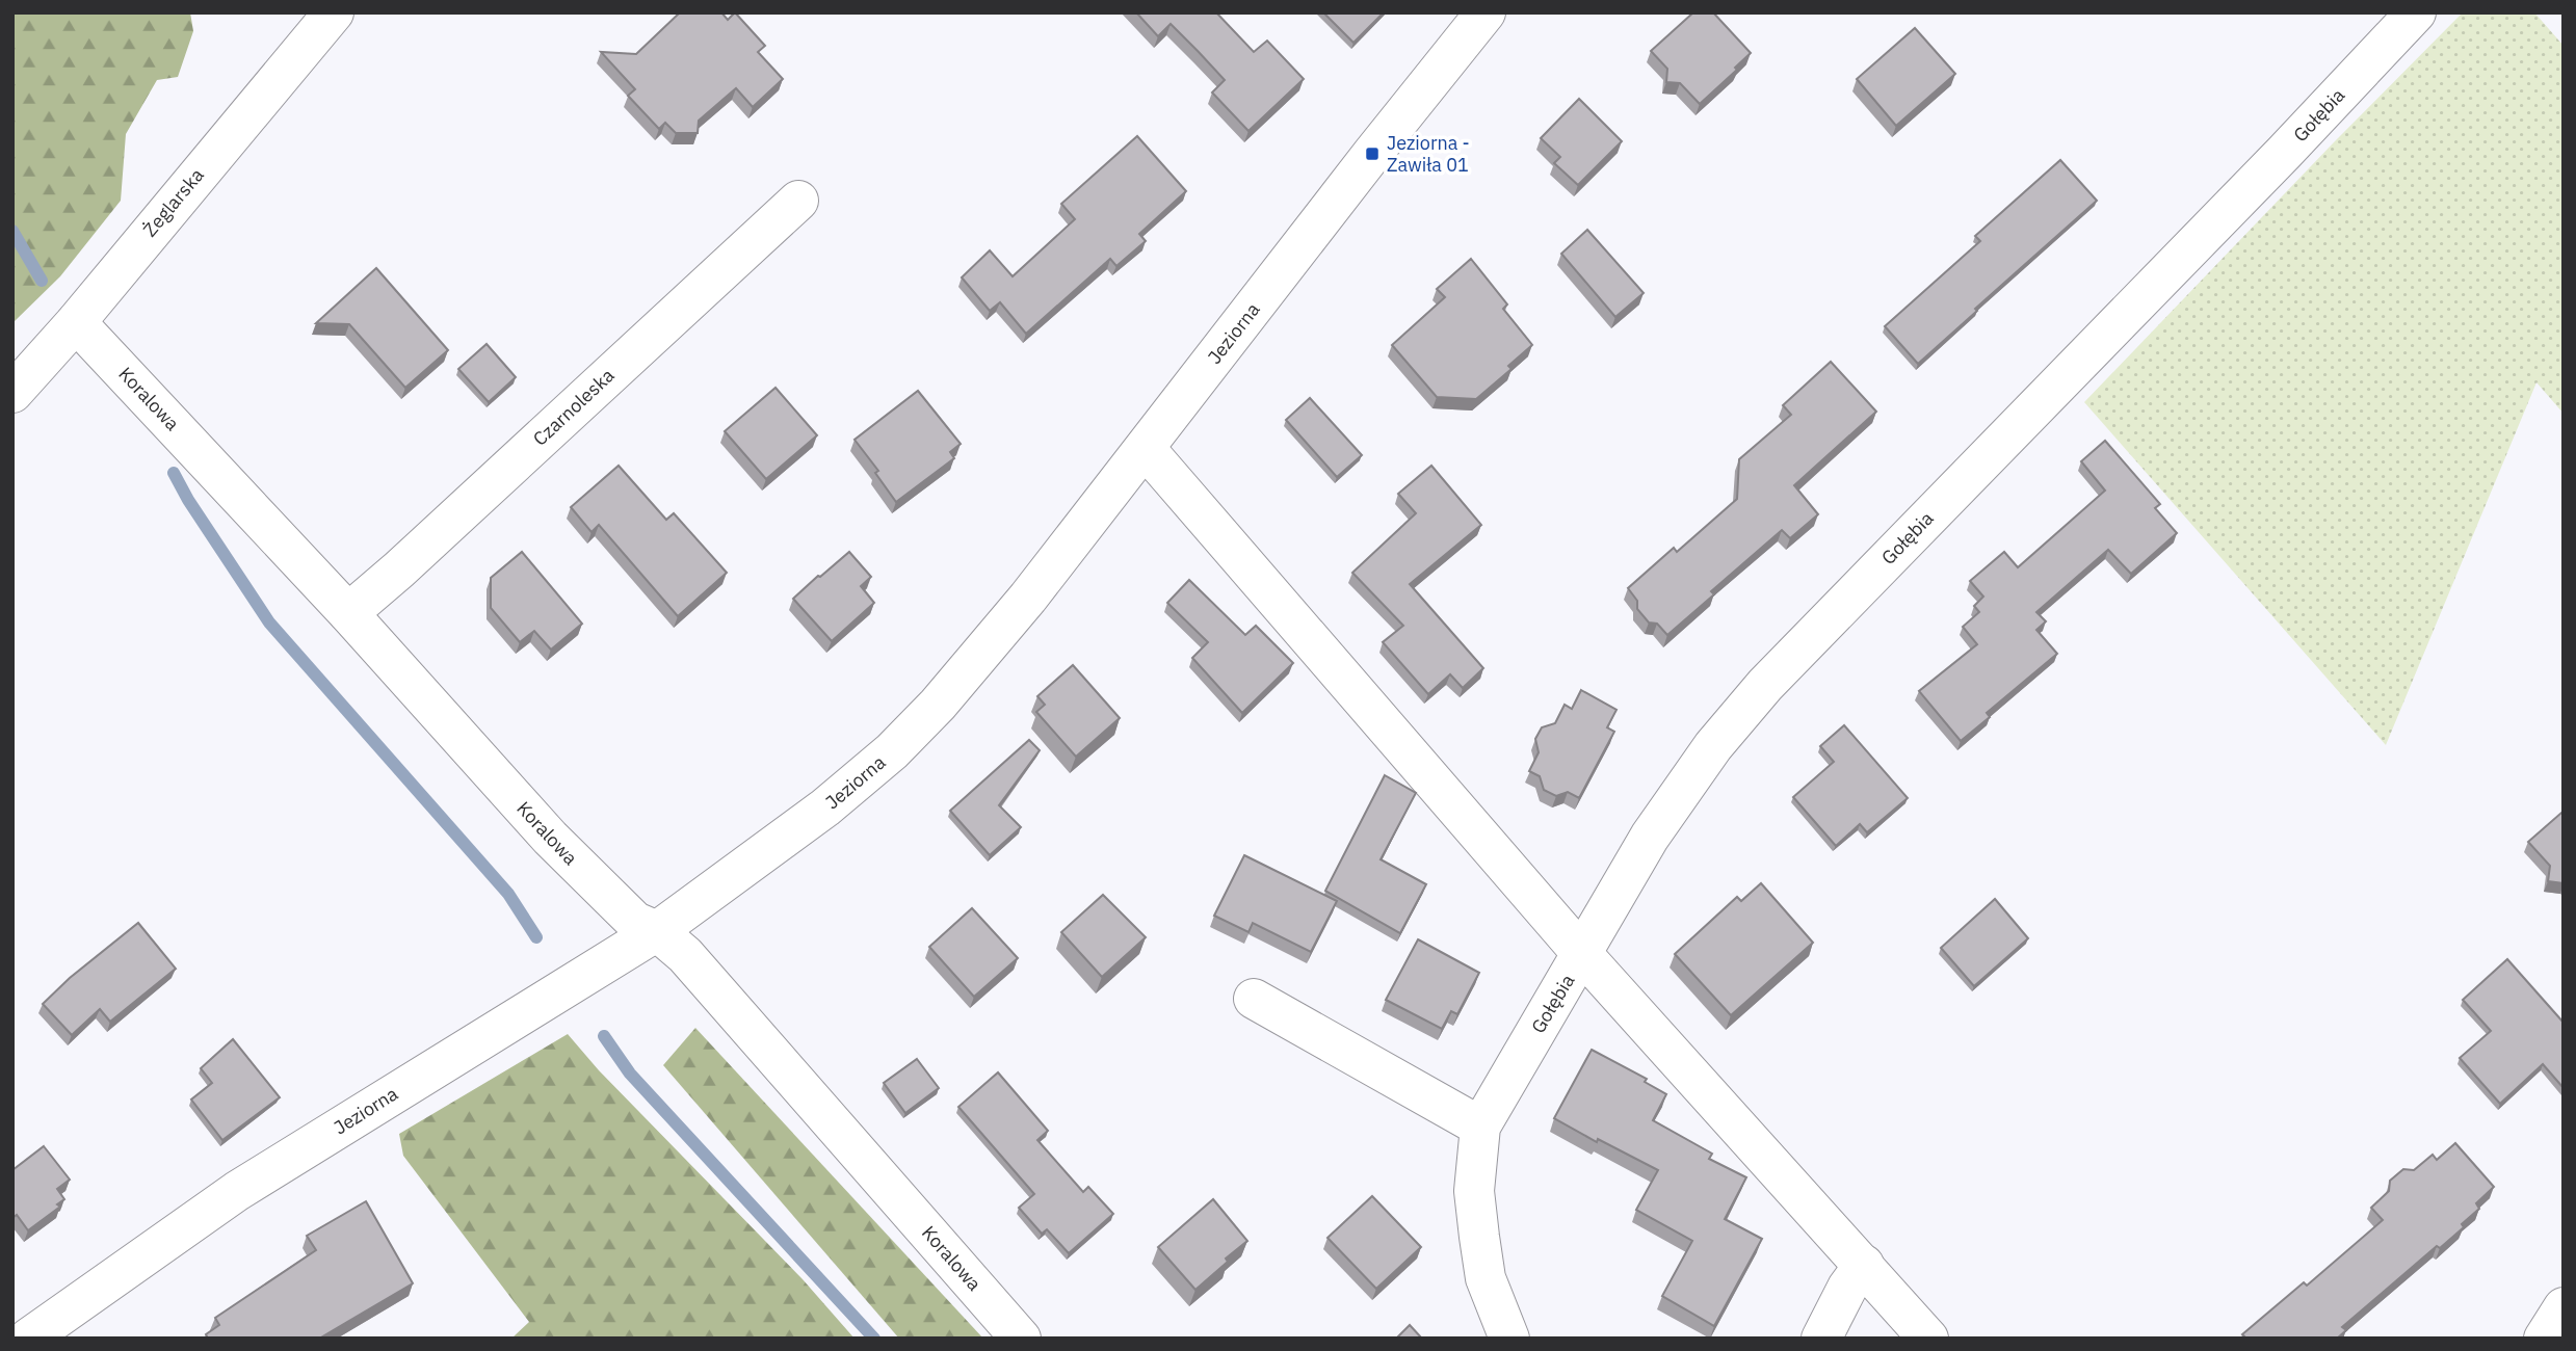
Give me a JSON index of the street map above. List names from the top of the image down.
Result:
{
  "streets": {
    "street": [
      "Gołębia",
      "Żeglarska",
      "Jeziorna",
      "Koralowa",
      "Czarnoleska"
    ]
  },
  "crossings": [
    ["Żeglarska", "Koralowa"],
    ["Jeziorna", "Koralowa"],
    ["Koralowa", "Czarnoleska"]
  ],
  "places": {
    "transit": ["Jeziorna - Zawiła 01"]
  }
}
